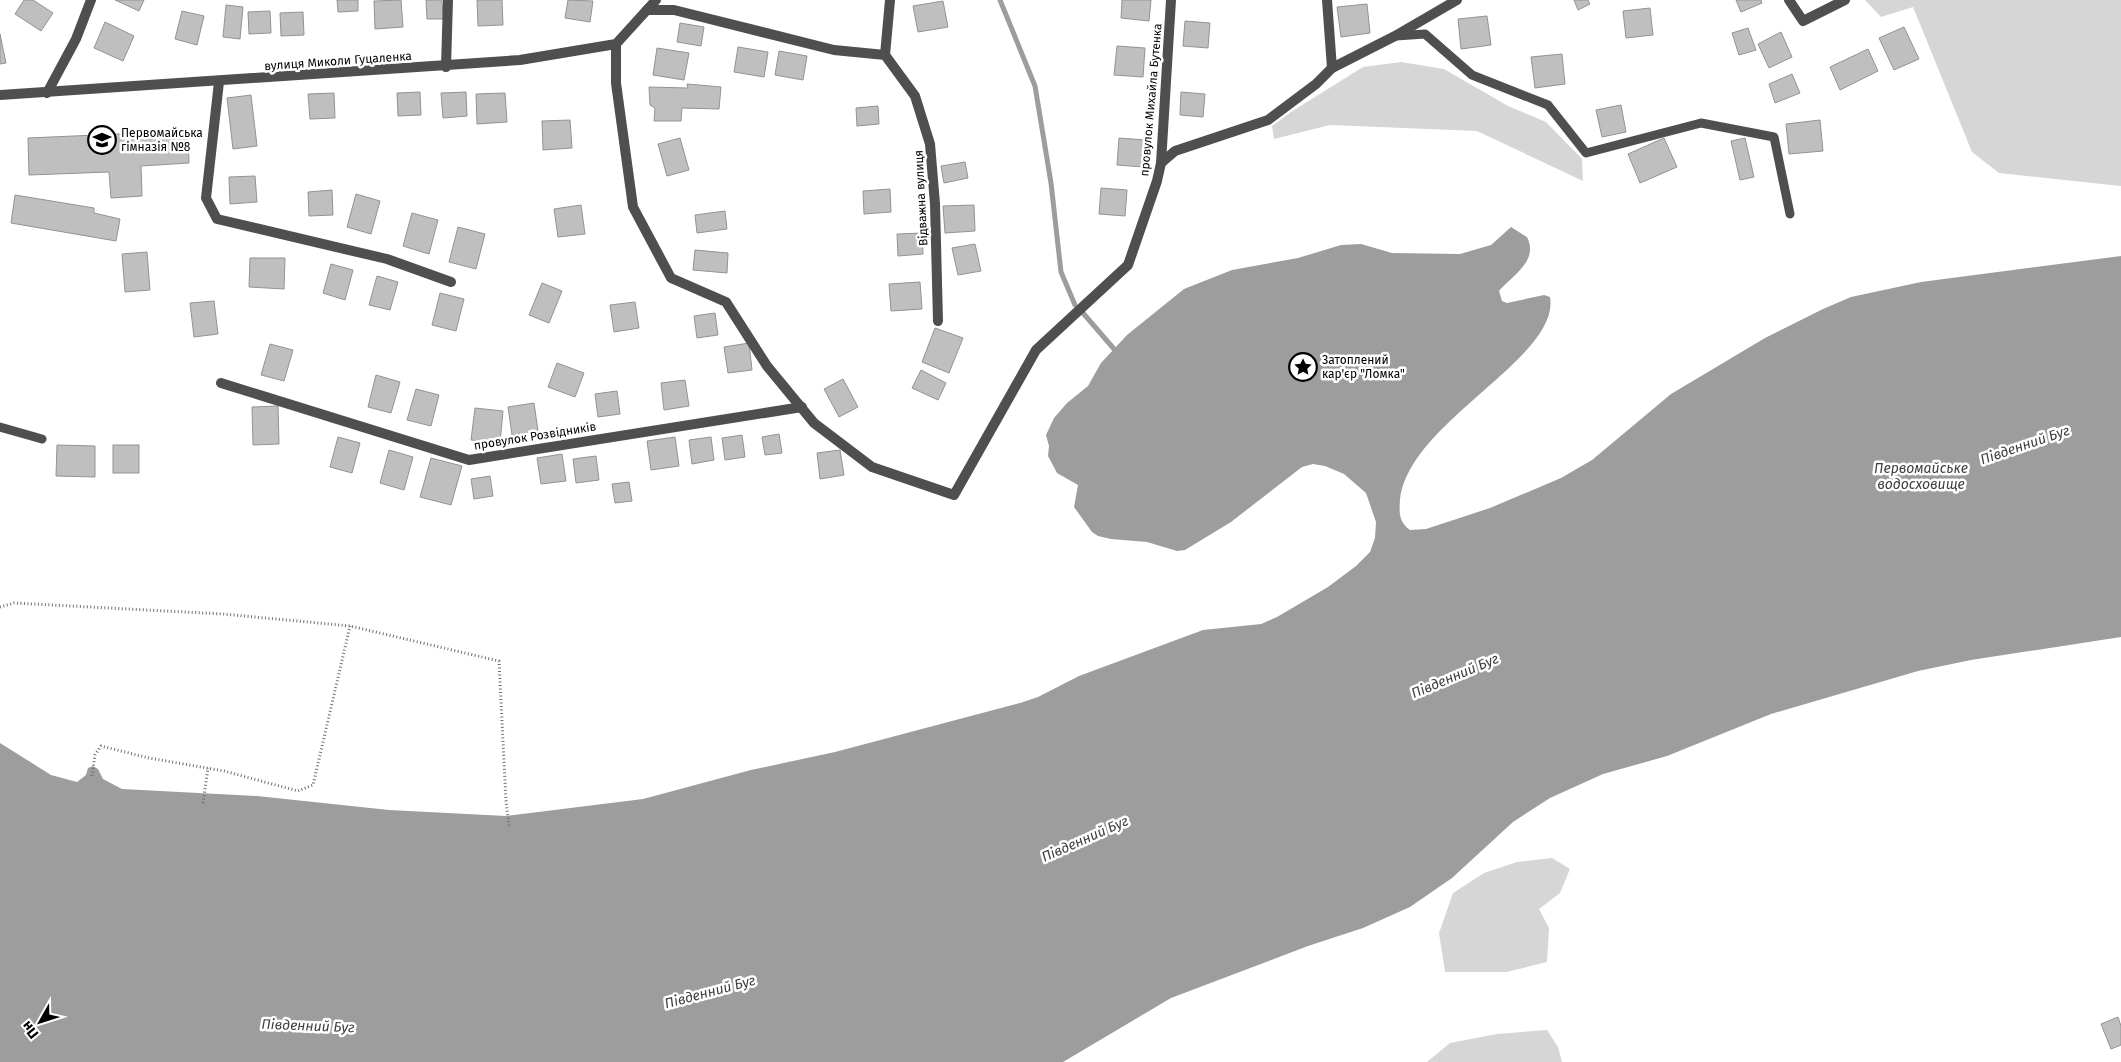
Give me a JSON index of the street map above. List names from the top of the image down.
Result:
{
  "streets": {
    "street": [
      "вулиця Миколи Гуцаленка",
      "провулок Михайла Бутенка",
      "Відважна вулиця",
      "провулок Розвідників"
    ]
  },
  "crossings": [
    ["провулок Михайла Бутенка", "провулок Розвідників"]
  ],
  "water": ["Південний Буг", "Первомайське водосховище"],
  "places": {
    "school or university": ["Первомайська гімназія №8"],
    "place": ["Затоплений кар'єр \"Ломка\""]
  },
  "north": "bottom left"
}
